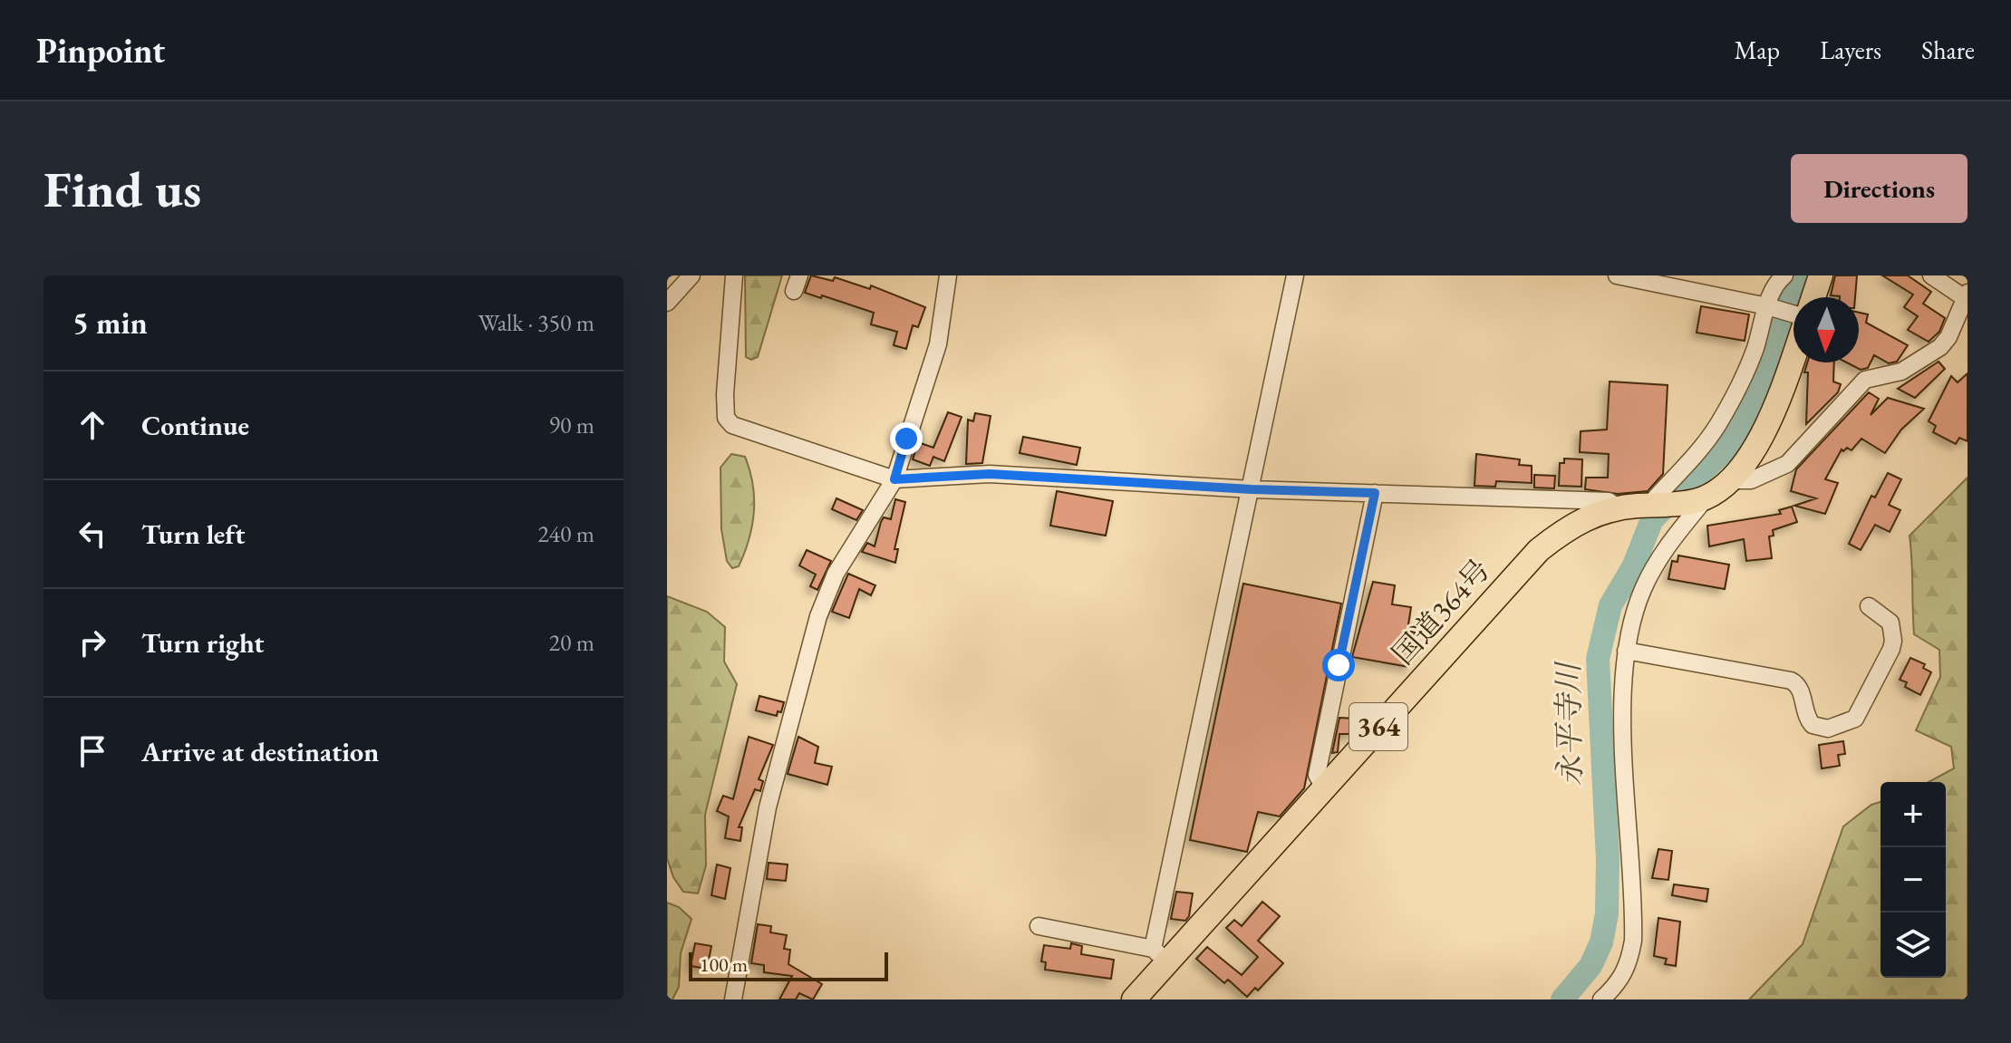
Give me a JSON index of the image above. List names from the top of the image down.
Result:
{
  "streets": {
    "highway": ["国道364号", "364"]
  },
  "water": ["永平寺川"],
  "scale_bar": "100 m",
  "north": "bottom",
  "page": {
    "header": "Pinpoint",
    "nav": ["Map", "Layers", "Share"],
    "buttons": "Directions",
    "title": "Find us",
    "heading": ["5 min", "Walk · 350 m"],
    "list": [
      ["Continue", "90 m"],
      ["Turn left", "240 m"],
      ["Turn right", "20 m"],
      "Arrive at destination"
    ],
    "map_buttons": ["+", "−"],
    "scale": "100 m"
  }
}
